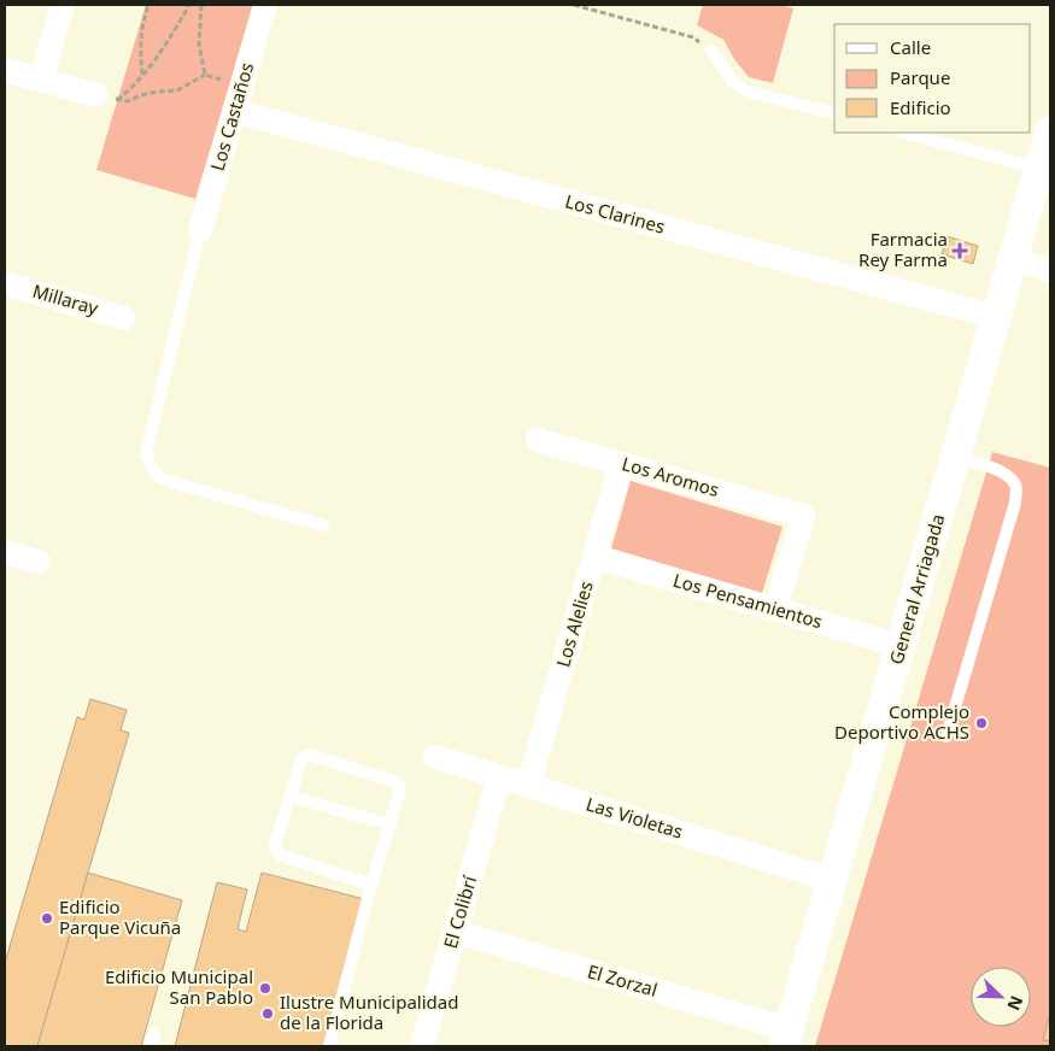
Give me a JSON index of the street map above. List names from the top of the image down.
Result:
{
  "streets": {
    "street": [
      "Los Castaños",
      "Los Clarines",
      "Millaray",
      "Los Aromos",
      "General Arriagada",
      "Los Pensamientos",
      "Los Alelies",
      "Las Violetas",
      "El Colibrí",
      "El Zorzal"
    ]
  },
  "crossings": [
    ["Los Castaños", "Los Clarines"],
    ["Los Clarines", "General Arriagada"],
    ["Los Aromos", "Los Pensamientos"],
    ["Los Aromos", "Los Alelies"],
    ["General Arriagada", "Los Pensamientos"],
    ["General Arriagada", "Las Violetas"],
    ["General Arriagada", "El Zorzal"],
    ["Los Pensamientos", "Los Alelies"],
    ["Los Alelies", "Las Violetas"],
    ["Las Violetas", "El Colibrí"],
    ["El Colibrí", "El Zorzal"]
  ],
  "places": {
    "health": ["Farmacia Rey Farma"],
    "other": [
      "Complejo Deportivo ACHS",
      "Edificio Parque Vicuña",
      "Edificio Municipal San Pablo",
      "Ilustre Municipalidad de la Florida"
    ]
  },
  "legend": ["Calle", "Parque", "Edificio"],
  "north": "bottom right"
}
